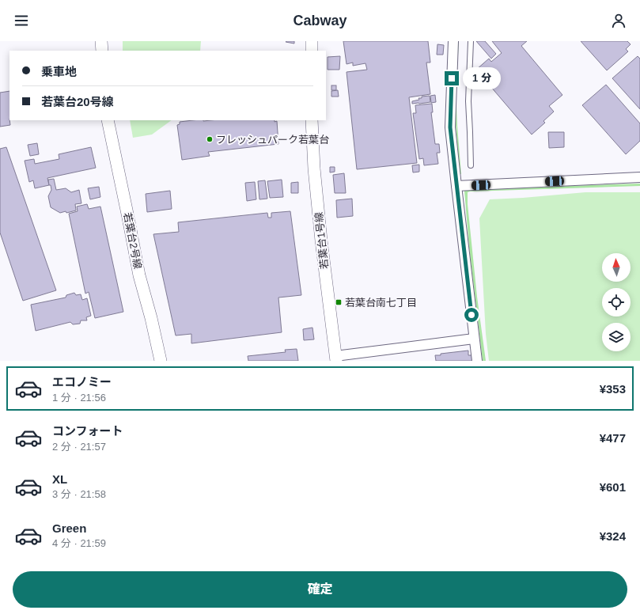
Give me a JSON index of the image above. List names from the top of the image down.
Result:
{
  "streets": {
    "street": ["若葉台2号線", "若葉台1号線"]
  },
  "places": {
    "other": ["フレッシュパーク若葉台"],
    "transit": ["若葉台南七丁目"]
  },
  "north": "top",
  "page": {
    "header": "Cabway",
    "banner": ["乗車地", "若葉台20号線"],
    "bubble": "1 分",
    "list": [
      {
        "name": "エコノミー",
        "note": "1 分 · 21:56",
        "value": "¥353"
      },
      {
        "name": "コンフォート",
        "note": "2 分 · 21:57",
        "value": "¥477"
      },
      {
        "name": "XL",
        "note": "3 分 · 21:58",
        "value": "¥601"
      },
      {
        "name": "Green",
        "note": "4 分 · 21:59",
        "value": "¥324"
      }
    ],
    "buttons": "確定"
  }
}
